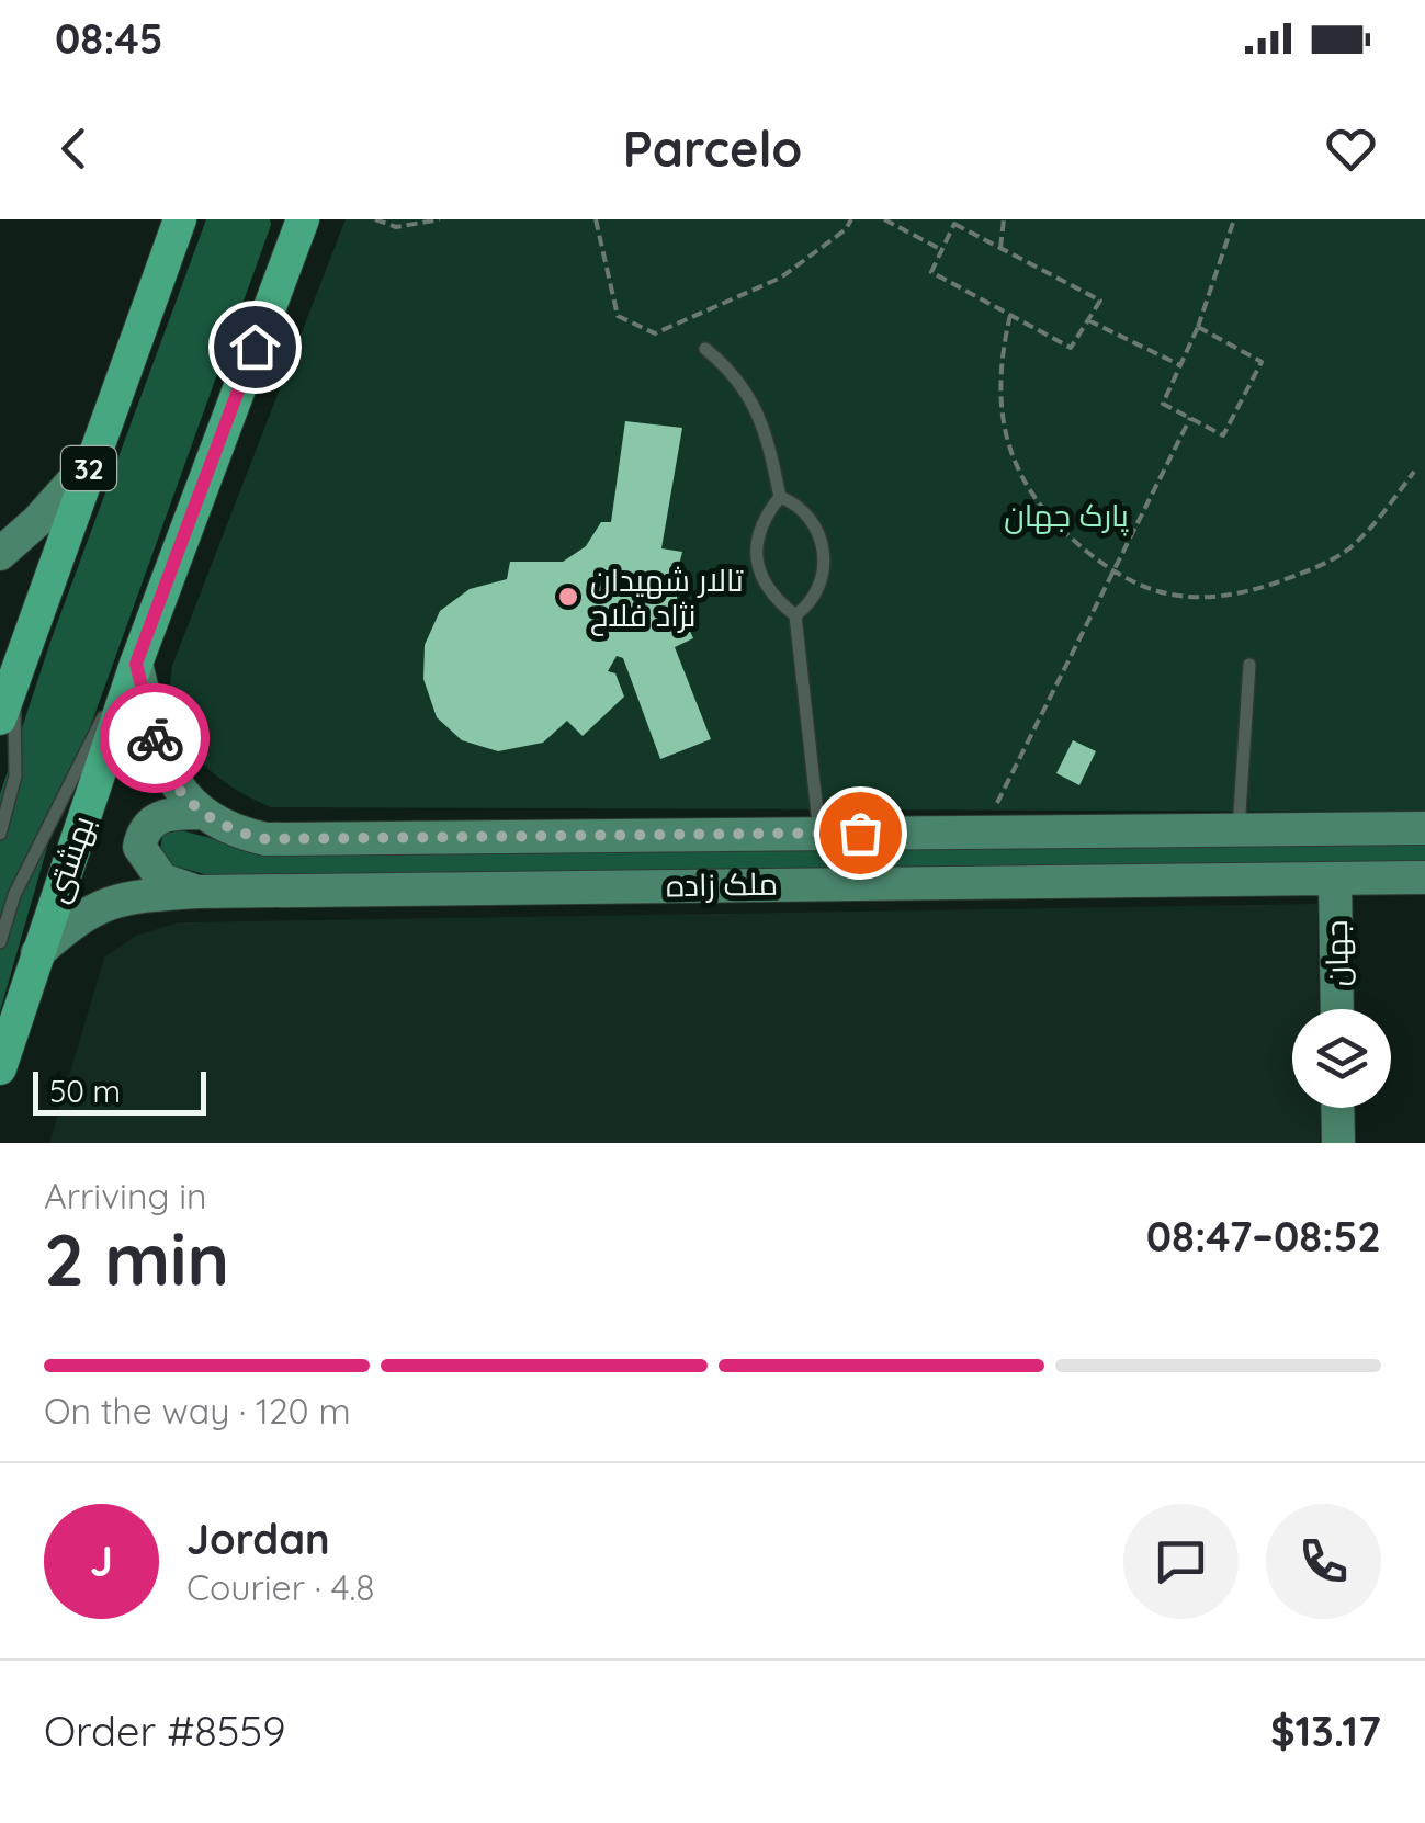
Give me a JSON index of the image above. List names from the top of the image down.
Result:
{
  "streets": {
    "main road": [
      "32",
      "بهشتى",
      "ملک زاده",
      "جهان"
    ]
  },
  "crossings": [
    ["بهشتى", "ملک زاده"],
    ["ملک زاده", "جهان"]
  ],
  "parks": ["پارک جهان"],
  "places": ["تالار شهیدان نژاد فلاح"],
  "scale_bar": "50 m",
  "page": {
    "status": "08:45",
    "header": "Parcelo",
    "scale": "50 m",
    "heading": ["2 min", "Arriving in", "08:47–08:52"],
    "panel": [
      "Jordan",
      "Courier · 4.8",
      "Order #8559",
      "$13.17"
    ],
    "bar": "On the way · 120 m",
    "round": "J"
  }
}
